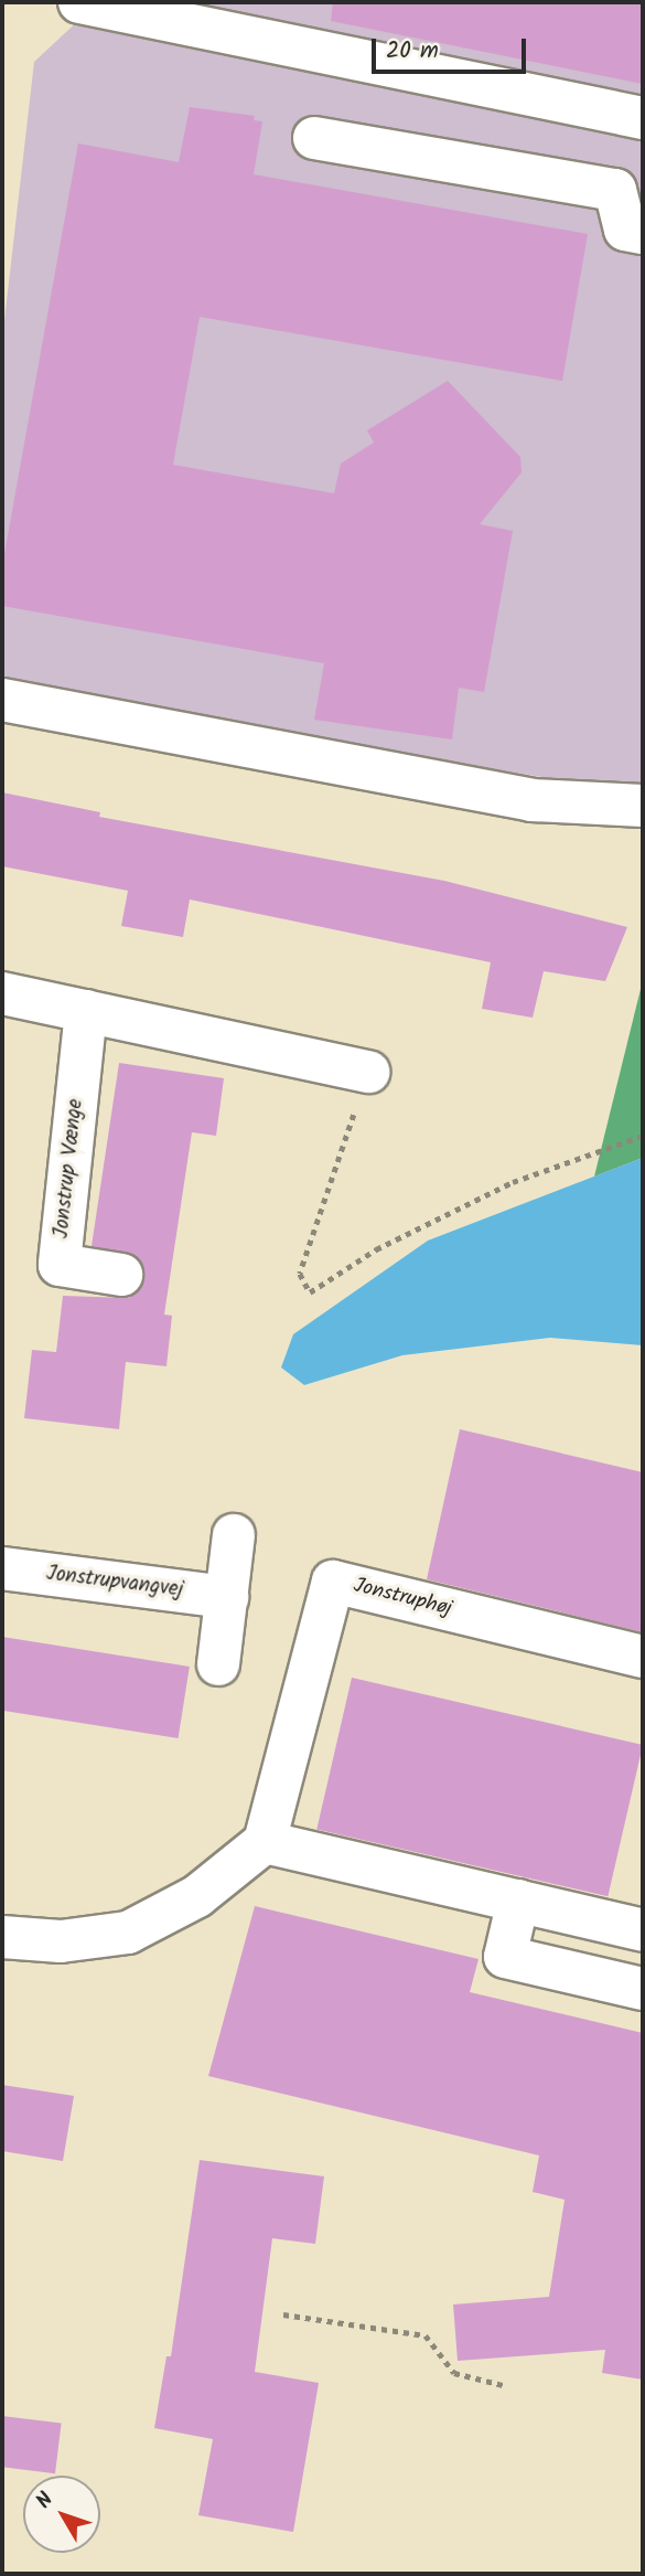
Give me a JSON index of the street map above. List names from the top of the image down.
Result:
{
  "streets": {
    "street": ["Jonstrup Vænge", "Jonstrupvangvej", "Jonstruphøj"]
  },
  "scale_bar": "20 m",
  "north": "top left"
}
